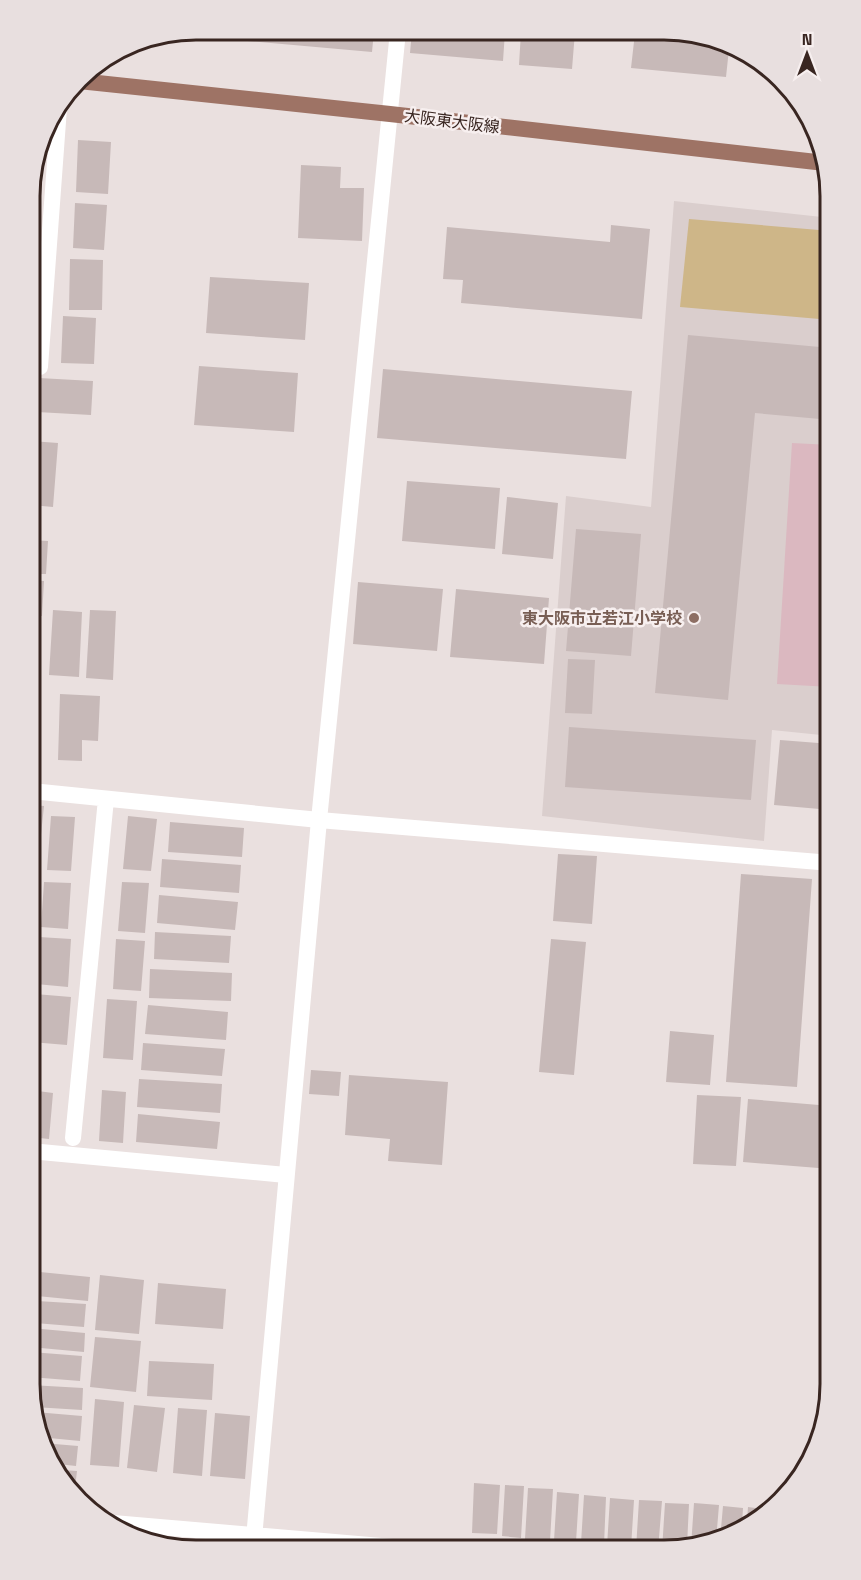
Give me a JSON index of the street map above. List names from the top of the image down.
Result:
{
  "streets": {
    "main road": ["大阪東大阪線"]
  },
  "places": ["東大阪市立若江小学校"],
  "north": "top"
}
